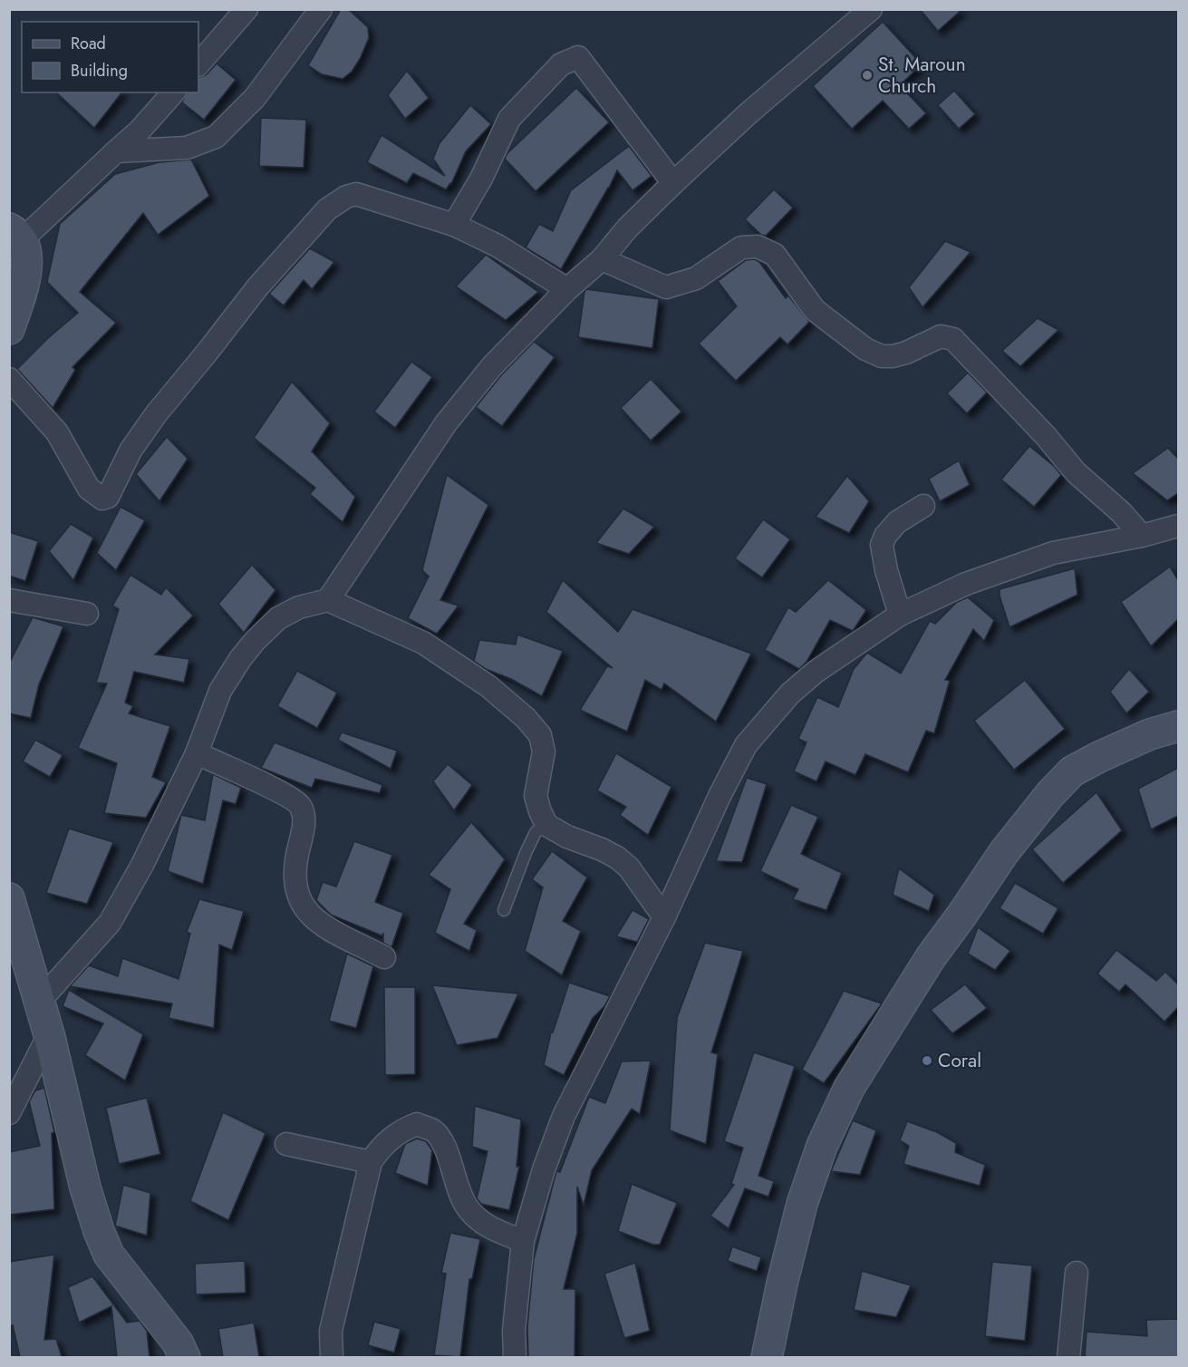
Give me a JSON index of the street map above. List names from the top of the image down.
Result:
{
  "places": ["St. Maroun Church", "Coral"],
  "legend": ["Road", "Building"]
}
